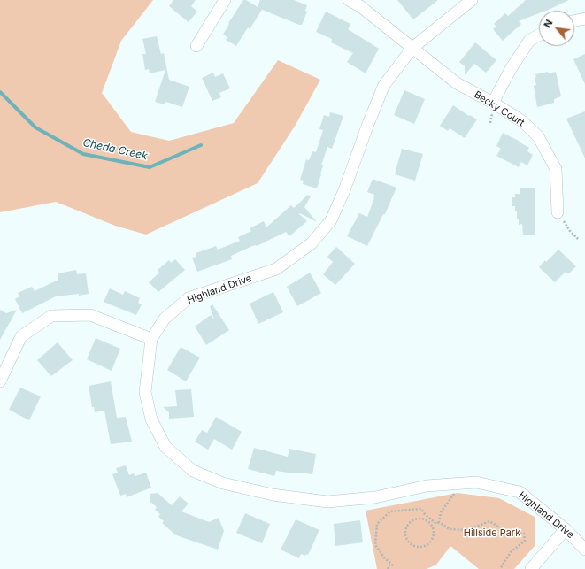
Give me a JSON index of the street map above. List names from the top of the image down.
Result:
{
  "streets": {
    "street": ["Becky Court", "Highland Drive"]
  },
  "crossings": [
    ["Becky Court", "Highland Drive"]
  ],
  "water": ["Cheda Creek"],
  "parks": ["Hillside Park"],
  "north": "top left"
}
